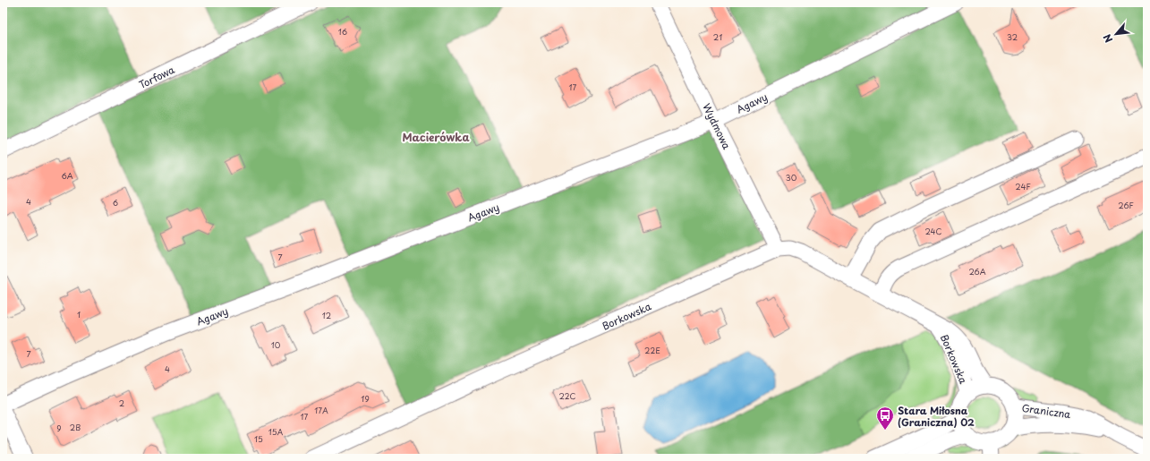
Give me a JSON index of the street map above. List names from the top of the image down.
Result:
{
  "streets": {
    "street": [
      "Torfowa",
      "Agawy",
      "Wydmowa",
      "Borkowska",
      "Graniczna"
    ]
  },
  "crossings": [
    ["Agawy", "Wydmowa"],
    ["Wydmowa", "Borkowska"],
    ["Borkowska", "Graniczna"]
  ],
  "districts": ["Macierówka"],
  "places": {
    "bus stop": ["Stara Miłosna (Graniczna) 02"]
  },
  "house_numbers": [
    "16",
    "21",
    "32",
    "17",
    "6A",
    "30",
    "24F",
    "4",
    "6",
    "26F",
    "24C",
    "7",
    "26A",
    "1",
    "12",
    "10",
    "22E",
    "7",
    "4",
    "22C",
    "19",
    "2",
    "17A",
    "17",
    "2B",
    "9",
    "15A",
    "15"
  ],
  "north": "bottom left"
}
